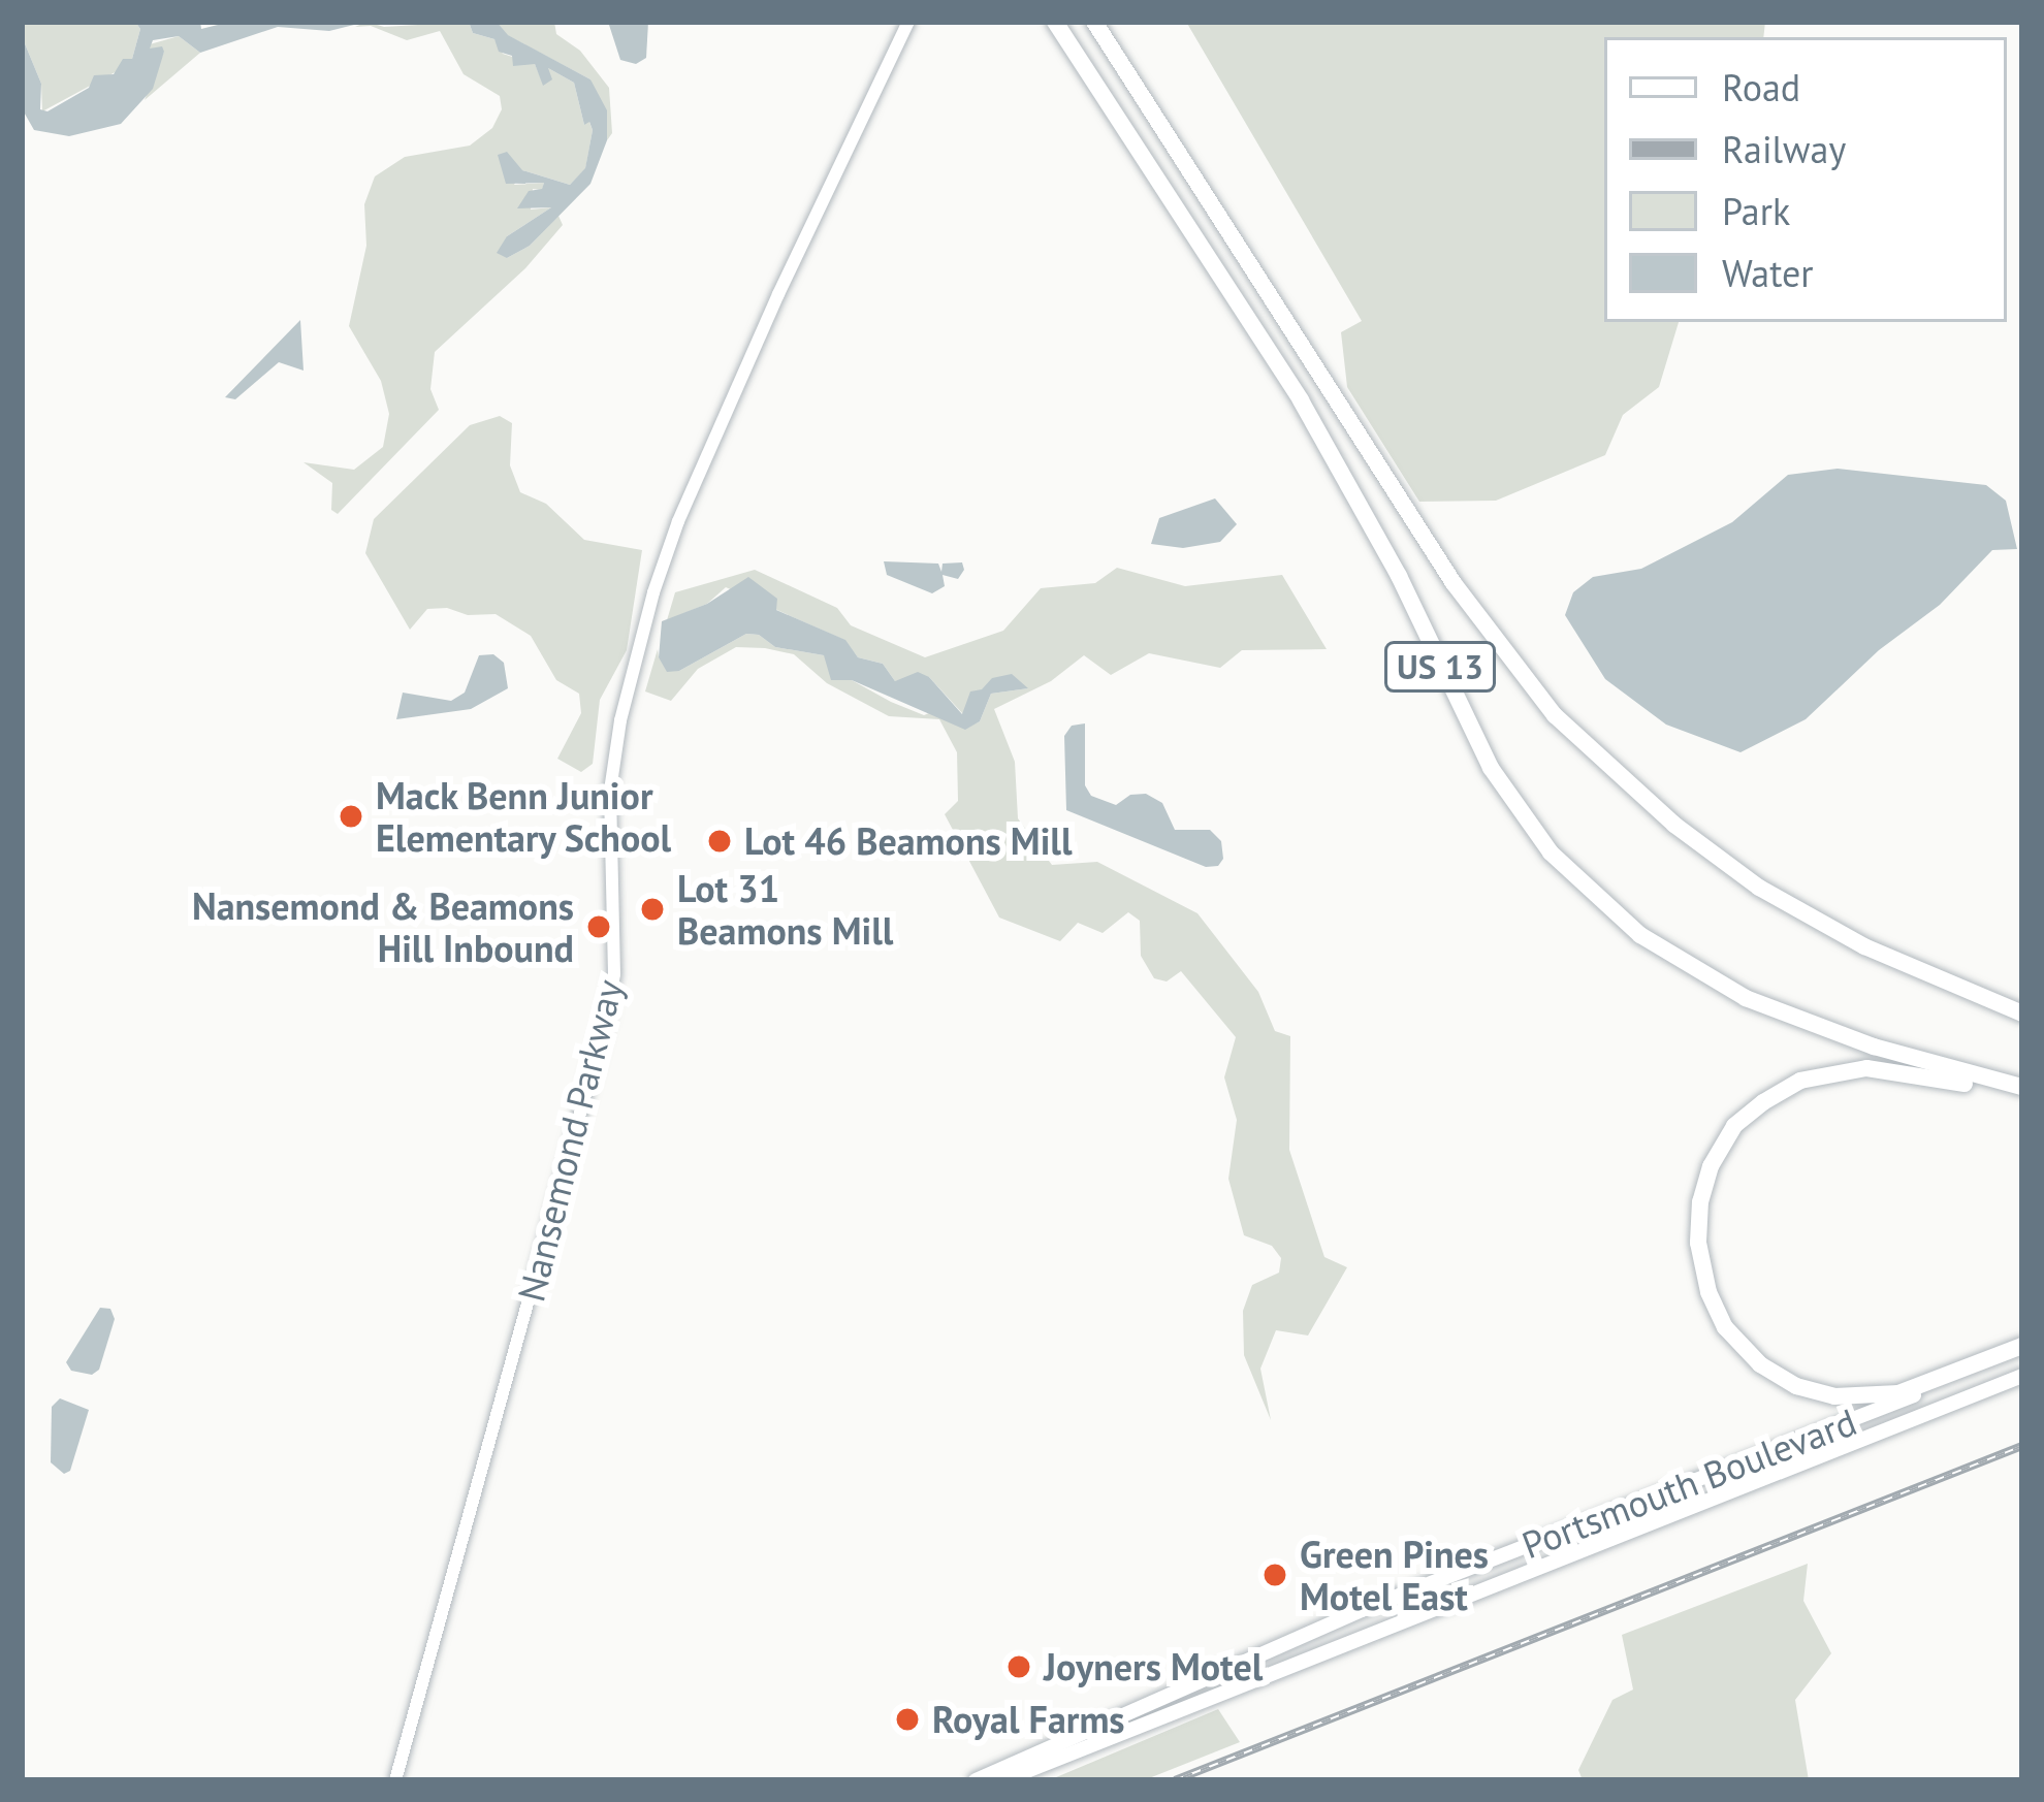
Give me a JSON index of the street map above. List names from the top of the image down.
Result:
{
  "streets": {
    "highway": ["US 13"],
    "main road": ["Nansemond Parkway", "Portsmouth Boulevard"]
  },
  "places": [
    "Mack Benn Junior Elementary School",
    "Lot 46 Beamons Mill",
    "Lot 31 Beamons Mill",
    "Nansemond & Beamons Hill Inbound",
    "Green Pines Motel East",
    "Joyners Motel",
    "Royal Farms"
  ],
  "legend": [
    "Road",
    "Railway",
    "Park",
    "Water"
  ]
}
